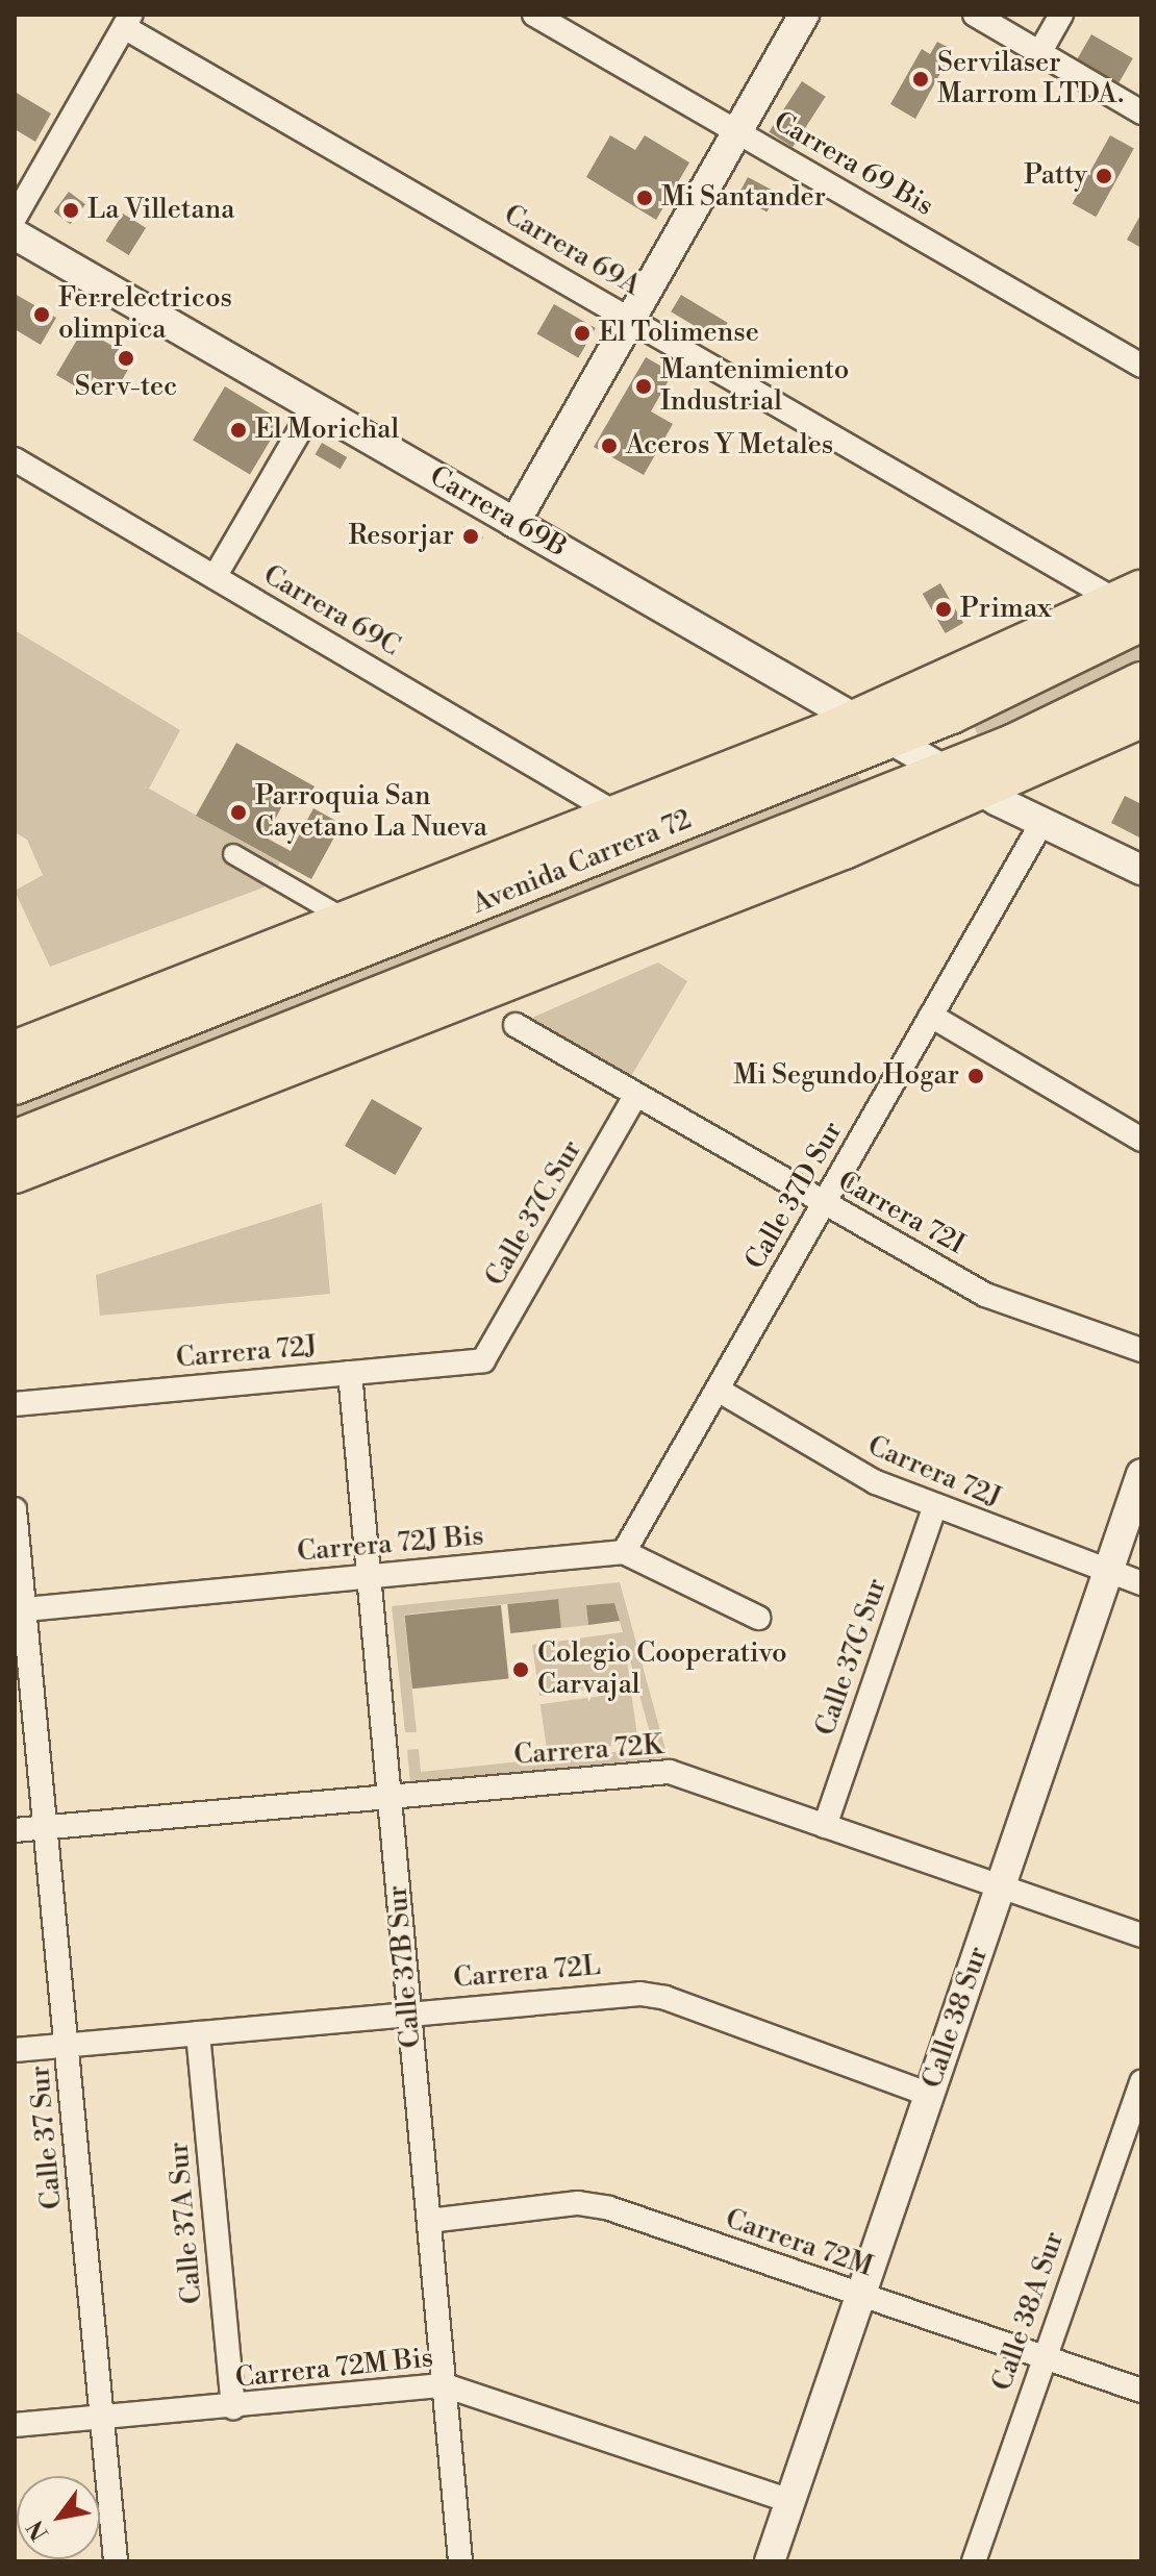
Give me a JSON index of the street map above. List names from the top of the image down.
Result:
{
  "streets": {
    "highway": ["Avenida Carrera 72"],
    "street": [
      "Carrera 69 Bis",
      "Carrera 69A",
      "Carrera 69B",
      "Carrera 69C",
      "Calle 37D Sur",
      "Calle 37C Sur",
      "Carrera 72I",
      "Carrera 72J",
      "Carrera 72J Bis",
      "Calle 37G Sur",
      "Carrera 72K",
      "Calle 37B Sur",
      "Carrera 72L",
      "Calle 38 Sur",
      "Calle 37 Sur",
      "Calle 37A Sur",
      "Carrera 72M",
      "Calle 38A Sur",
      "Carrera 72M Bis"
    ]
  },
  "crossings": [
    ["Carrera 69A", "Avenida Carrera 72"],
    ["Carrera 69B", "Avenida Carrera 72"],
    ["Carrera 69B", "Calle 37D Sur"],
    ["Carrera 69C", "Avenida Carrera 72"],
    ["Calle 37D Sur", "Carrera 72I"],
    ["Calle 37D Sur", "Carrera 72J"],
    ["Calle 37D Sur", "Carrera 72J Bis"],
    ["Calle 37C Sur", "Carrera 72I"],
    ["Calle 37C Sur", "Carrera 72J"],
    ["Carrera 72J", "Calle 37G Sur"],
    ["Carrera 72J", "Calle 37B Sur"],
    ["Carrera 72J", "Calle 38 Sur"],
    ["Carrera 72J Bis", "Calle 37B Sur"],
    ["Carrera 72J Bis", "Calle 37 Sur"],
    ["Calle 37G Sur", "Carrera 72K"],
    ["Carrera 72K", "Calle 37B Sur"],
    ["Carrera 72K", "Calle 38 Sur"],
    ["Carrera 72K", "Calle 37 Sur"],
    ["Calle 37B Sur", "Carrera 72L"],
    ["Calle 37B Sur", "Carrera 72M"],
    ["Calle 37B Sur", "Carrera 72M Bis"],
    ["Carrera 72L", "Calle 38 Sur"],
    ["Carrera 72L", "Calle 37 Sur"],
    ["Carrera 72L", "Calle 37A Sur"],
    ["Calle 38 Sur", "Carrera 72M"],
    ["Calle 38 Sur", "Carrera 72M Bis"],
    ["Calle 37 Sur", "Carrera 72M Bis"],
    ["Calle 37A Sur", "Carrera 72M Bis"],
    ["Carrera 72M", "Calle 38A Sur"]
  ],
  "places": [
    "Servilaser Marrom LTDA.",
    "Patty",
    "Mi Santander",
    "La Villetana",
    "Ferrelectricos olimpica",
    "El Tolimense",
    "Serv-tec",
    "Mantenimiento Industrial",
    "El Morichal",
    "Aceros Y Metales",
    "Resorjar",
    "Primax",
    "Parroquia San Cayetano La Nueva",
    "Mi Segundo Hogar",
    "Colegio Cooperativo Carvajal"
  ],
  "north": "bottom left"
}
